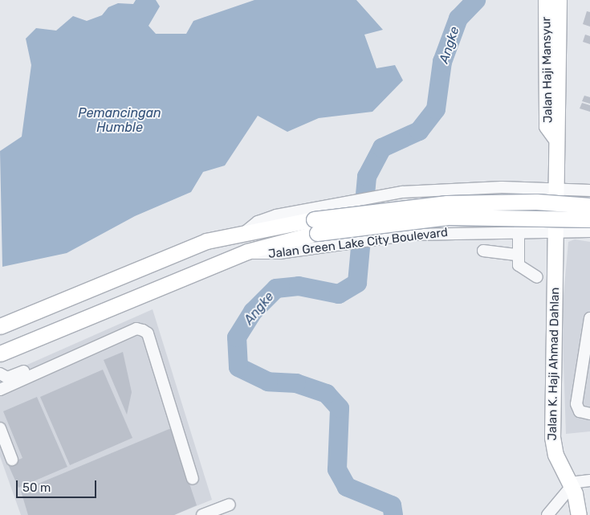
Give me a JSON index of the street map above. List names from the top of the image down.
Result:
{
  "streets": {
    "main road": ["Jalan Haji Mansyur", "Jalan K. Haji Ahmad Dahlan"],
    "street": ["Jalan Green Lake City Boulevard"]
  },
  "crossings": [
    ["Jalan Haji Mansyur", "Jalan Green Lake City Boulevard"],
    ["Jalan Haji Mansyur", "Jalan K. Haji Ahmad Dahlan"],
    ["Jalan Green Lake City Boulevard", "Jalan K. Haji Ahmad Dahlan"]
  ],
  "water": ["Angke", "Pemancingan Humble"],
  "scale_bar": "50 m"
}
